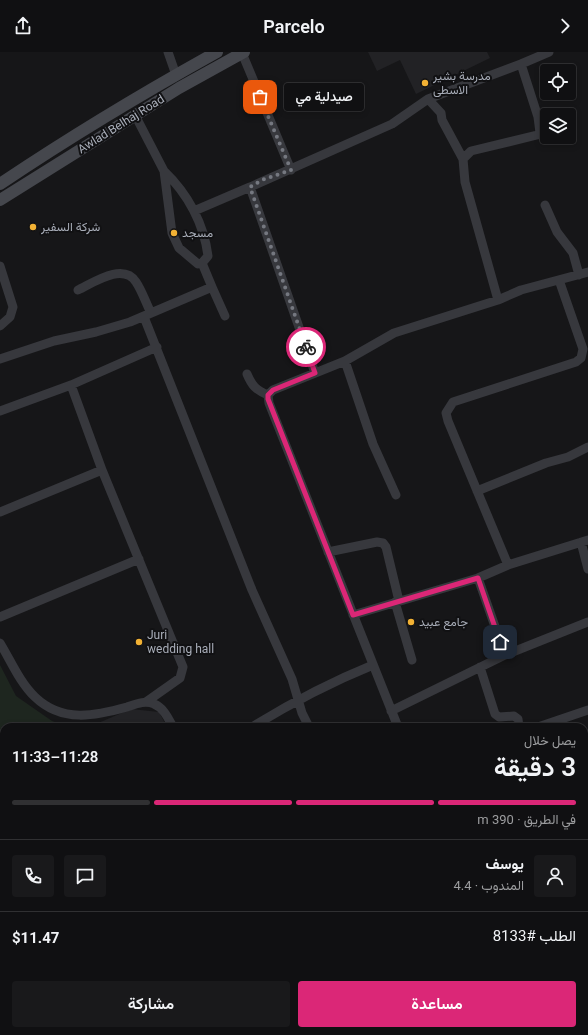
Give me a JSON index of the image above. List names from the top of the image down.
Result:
{
  "streets": {
    "main road": ["Awlad Belhaj Road"]
  },
  "places": [
    "مدرسة بشير الاسطى",
    "صيدلية مي",
    "شركة السفير",
    "مسجد",
    "جامع عبيد",
    "Juri wedding hall"
  ],
  "page": {
    "header": "Parcelo",
    "bubble": "صيدلية مي",
    "heading": ["3 دقيقة", "يصل خلال", "11:28–11:33"],
    "panel": [
      "يوسف",
      "المندوب · 4.4",
      "الطلب #8133",
      "$11.47"
    ],
    "bar": "في الطريق · 390 m",
    "buttons": ["مساعدة", "مشاركة"]
  }
}
